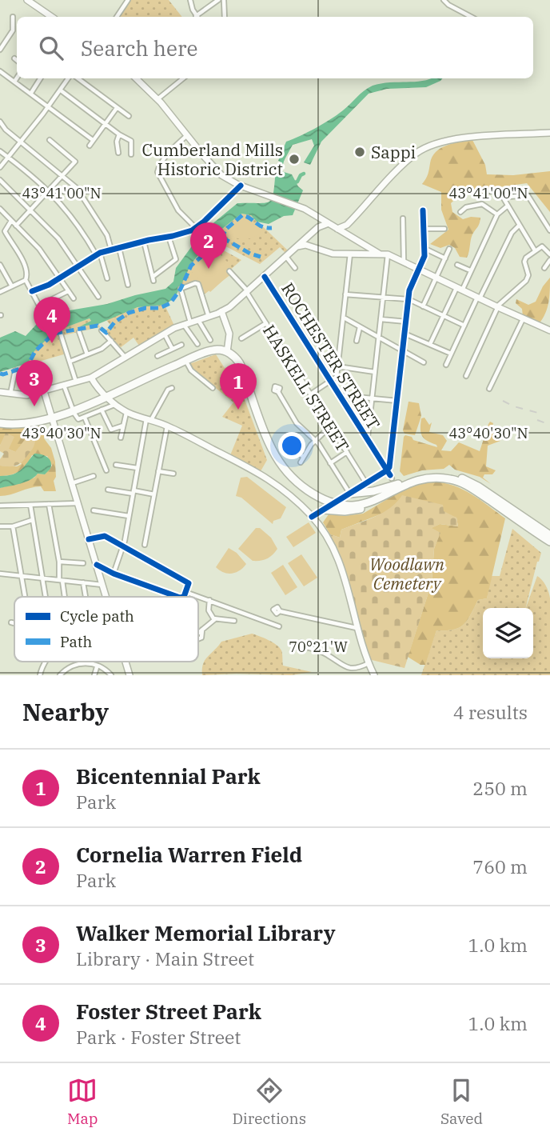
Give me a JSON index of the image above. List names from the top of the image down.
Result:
{
  "streets": {
    "street": ["ROCHESTER STREET", "HASKELL STREET"]
  },
  "parks": ["Woodlawn Cemetery"],
  "places": ["Sappi", "Cumberland Mills Historic District"],
  "legend": ["Cycle path", "Path"],
  "page": {
    "search": "Search here",
    "pins": [
      "2",
      "4",
      "3",
      "1"
    ],
    "heading": ["Nearby", "4 results"],
    "list": [
      {
        "mark": "1",
        "name": "Bicentennial Park",
        "note": "Park",
        "value": "250 m"
      },
      {
        "mark": "2",
        "name": "Cornelia Warren Field",
        "note": "Park",
        "value": "760 m"
      },
      {
        "mark": "3",
        "name": "Walker Memorial Library",
        "note": "Library · Main Street",
        "value": "1.0 km"
      },
      {
        "mark": "4",
        "name": "Foster Street Park",
        "note": "Park · Foster Street",
        "value": "1.0 km"
      }
    ],
    "nav": ["Map", "Directions", "Saved"]
  },
  "coordinates": ["43°41'00\"N", "43°40'30\"N", "70°21'W"]
}
